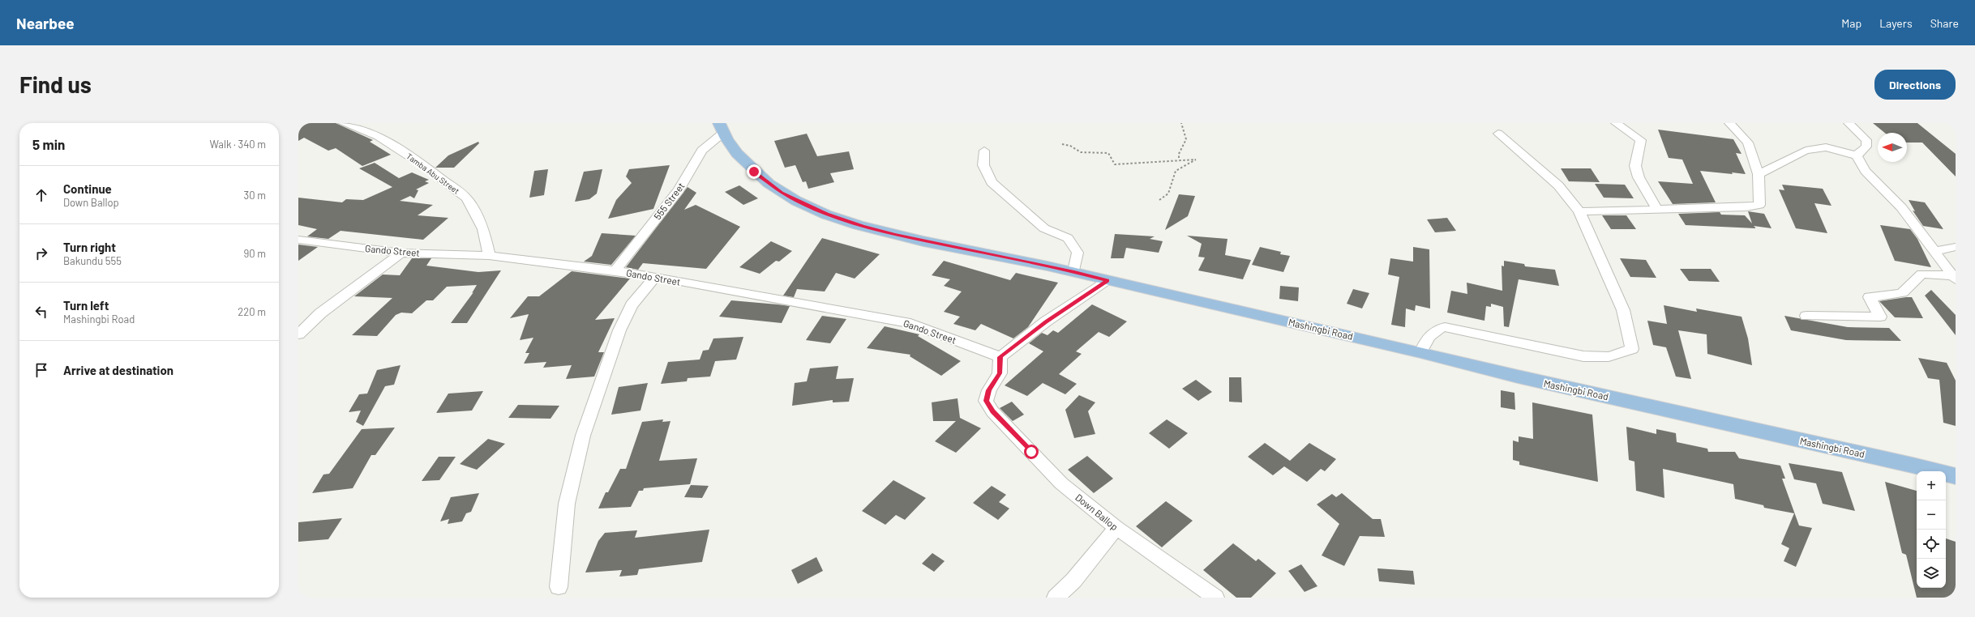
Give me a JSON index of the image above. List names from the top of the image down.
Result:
{
  "streets": {
    "main road": ["Mashingbi Road"],
    "street": [
      "Tamba Abu Street",
      "555 Street",
      "Gando Street",
      "Down Ballop"
    ]
  },
  "crossings": [
    ["Tamba Abu Street", "Gando Street"],
    ["555 Street", "Gando Street"],
    ["555 Street", "Mashingbi Road"],
    ["Gando Street", "Down Ballop"]
  ],
  "north": "left",
  "page": {
    "header": "Nearbee",
    "nav": ["Map", "Layers", "Share"],
    "buttons": "Directions",
    "title": "Find us",
    "heading": ["5 min", "Walk · 340 m"],
    "list": [
      ["Continue", "Down Ballop", "30 m"],
      ["Turn right", "Bakundu 555", "90 m"],
      ["Turn left", "Mashingbi Road", "220 m"],
      "Arrive at destination"
    ],
    "map_buttons": ["+", "−"]
  }
}
